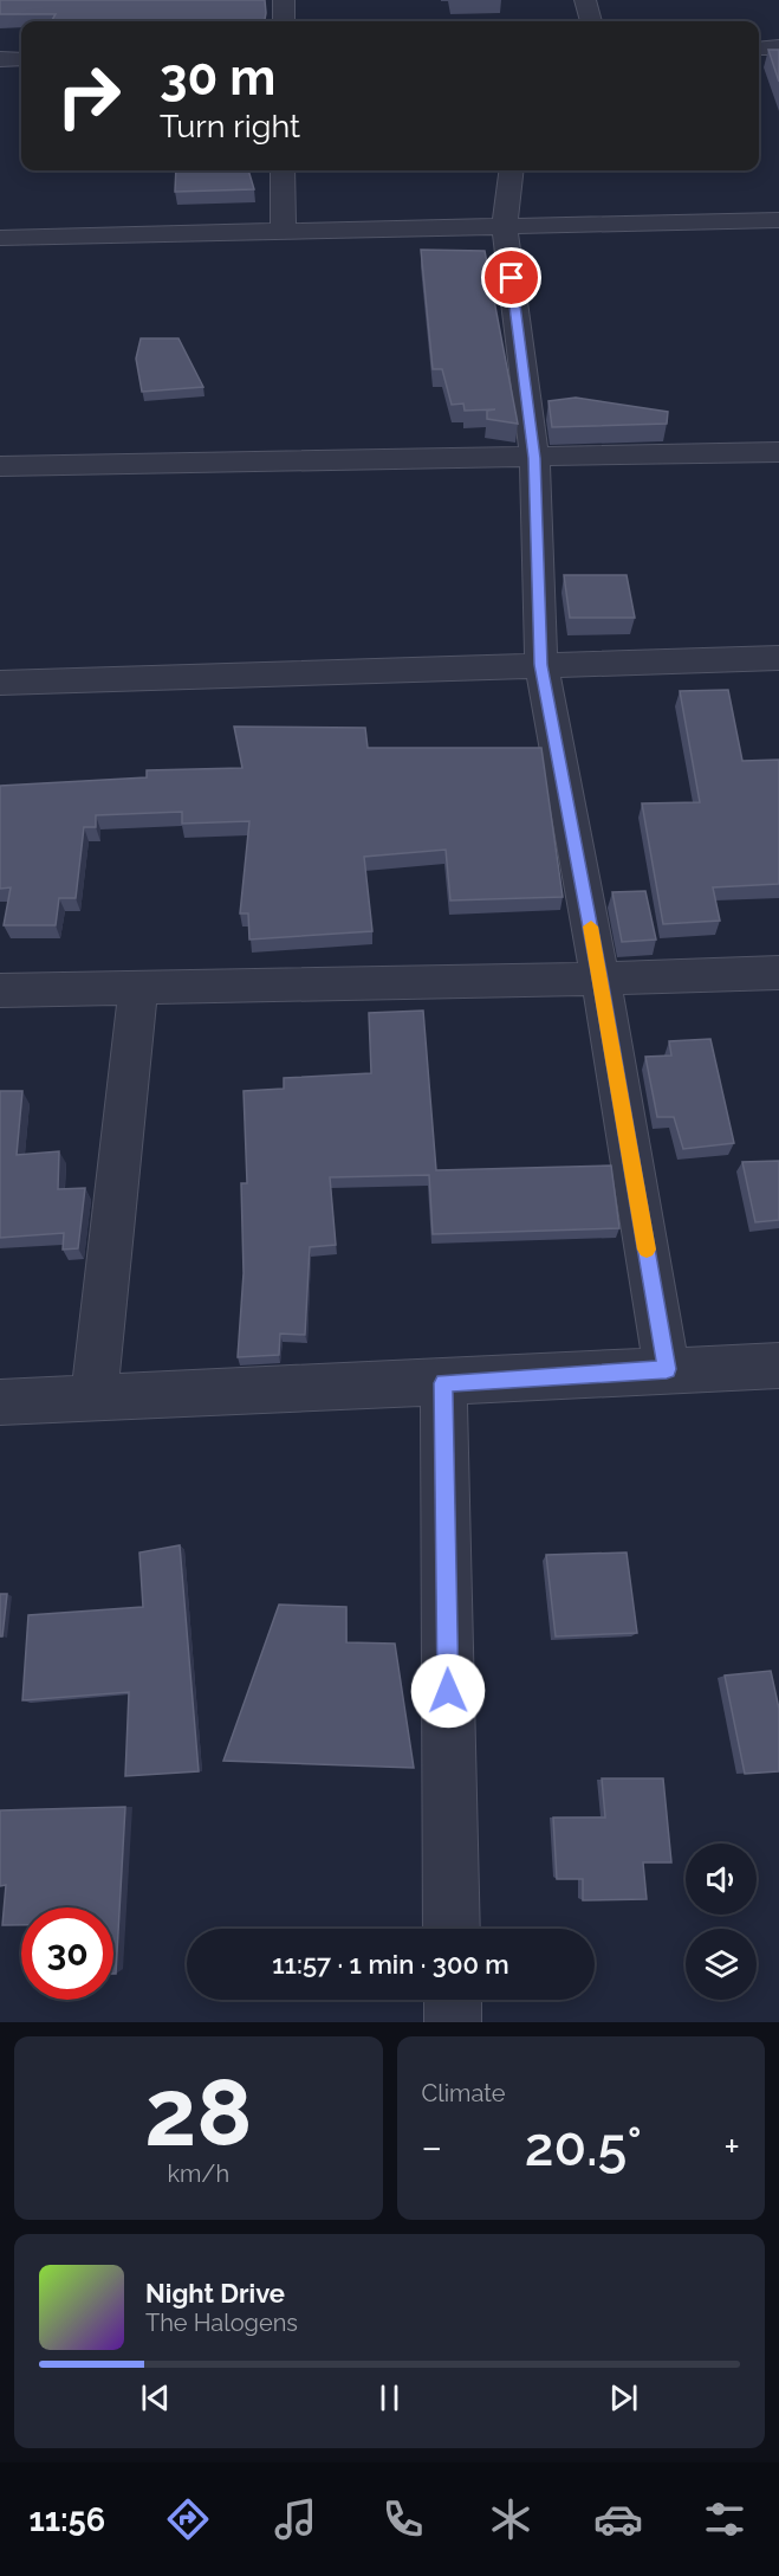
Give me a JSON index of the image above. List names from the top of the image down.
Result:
{
  "page": {
    "turn": ["30 m", "Turn right"],
    "limit": "30",
    "trip": "11:57 · 1 min · 300 m",
    "tile": [
      ["28", "km/h"],
      "Climate"
    ],
    "heat": ["−", "20.5°", "+"],
    "song": ["Night Drive", "The Halogens"],
    "tabs": "11:56"
  }
}
